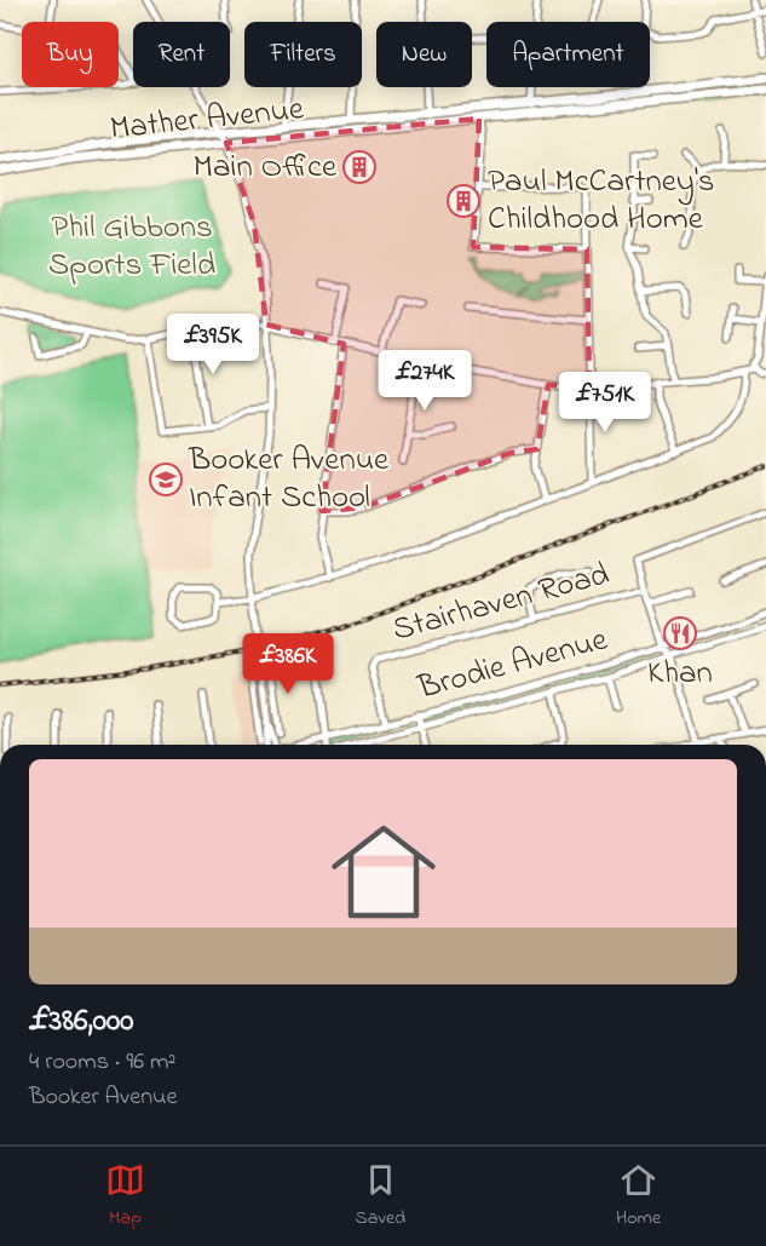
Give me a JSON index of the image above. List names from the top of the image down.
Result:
{
  "streets": {
    "main road": ["Mather Avenue"],
    "street": ["Stairhaven Road", "Brodie Avenue"]
  },
  "crossings": [
    ["Stairhaven Road", "Brodie Avenue"]
  ],
  "parks": ["Phil Gibbons Sports Field"],
  "places": {
    "building": ["Main Office", "Paul McCartney's Childhood Home"],
    "school or university": ["Booker Avenue Infant School"],
    "restaurant": ["Khan"]
  },
  "page": {
    "chip": [
      "Buy",
      "Rent",
      "Filters",
      "New",
      "Apartment"
    ],
    "price": [
      "£395K",
      "£274K",
      "£751K",
      "£386K"
    ],
    "list": [
      {
        "name": "£386,000",
        "note": "4 rooms · 96 m² · Booker Avenue"
      }
    ],
    "tabs": ["Map", "Saved", "Home"]
  }
}
